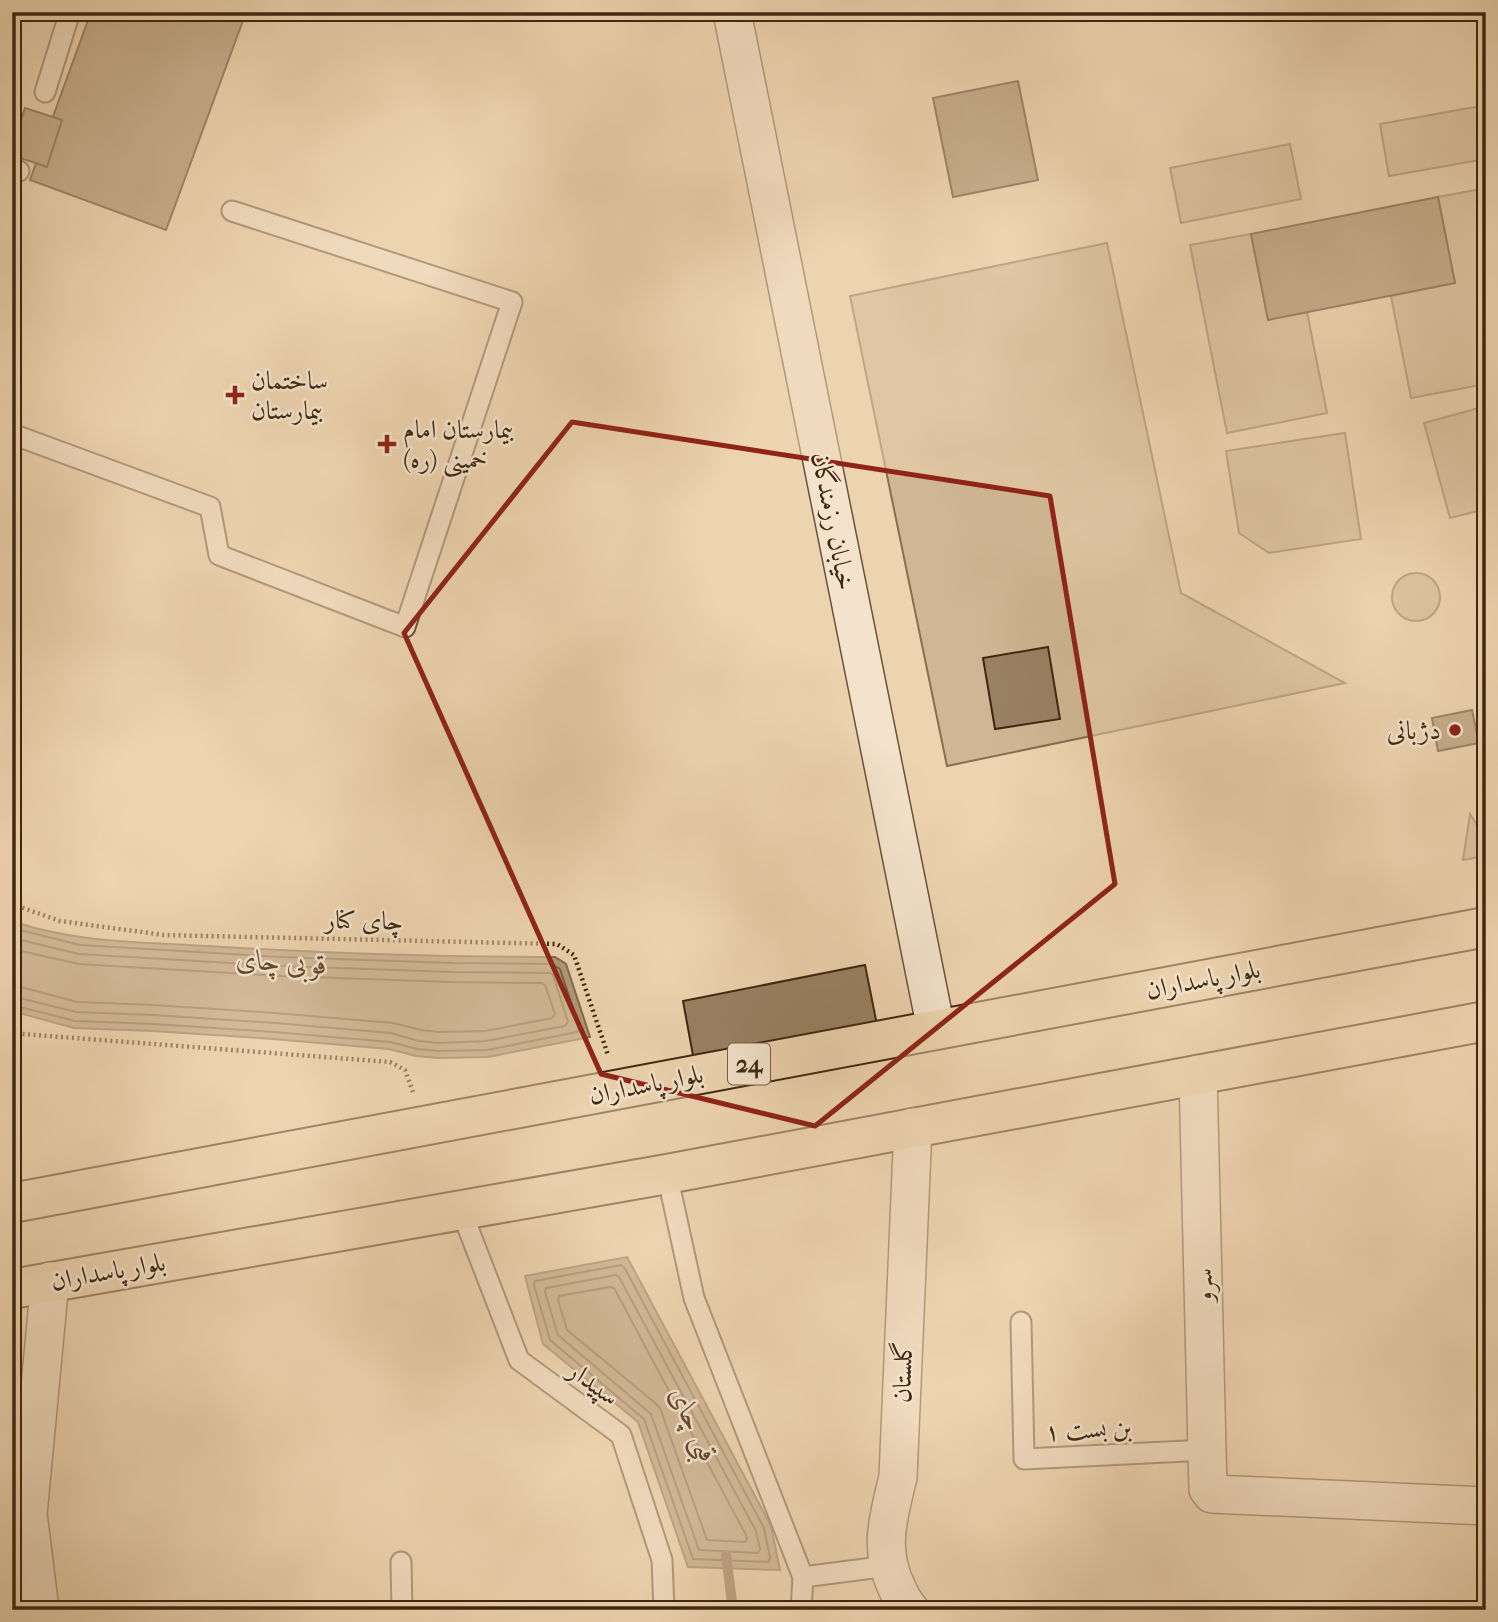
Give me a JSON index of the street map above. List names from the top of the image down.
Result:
{
  "streets": {
    "highway": ["بلوار پاسداران", "24"],
    "street": ["خیابان رزمندگان", "سرو", "گلستان"],
    "lane": ["سپیدار", "بن بست ۱"],
    "path": ["چای کنار"]
  },
  "crossings": [
    ["خیابان رزمندگان", "بلوار پاسداران"],
    ["چای کنار", "بلوار پاسداران"],
    ["بلوار پاسداران", "سرو"],
    ["بلوار پاسداران", "گلستان"],
    ["بلوار پاسداران", "سپیدار"],
    ["سرو", "بن بست ۱"]
  ],
  "water": ["قوبی چای", "قبی چای"],
  "places": {
    "health": ["ساختمان بیمارستان", "بیمارستان امام خمینی (ره)"],
    "other": ["دژبانی"]
  }
}
